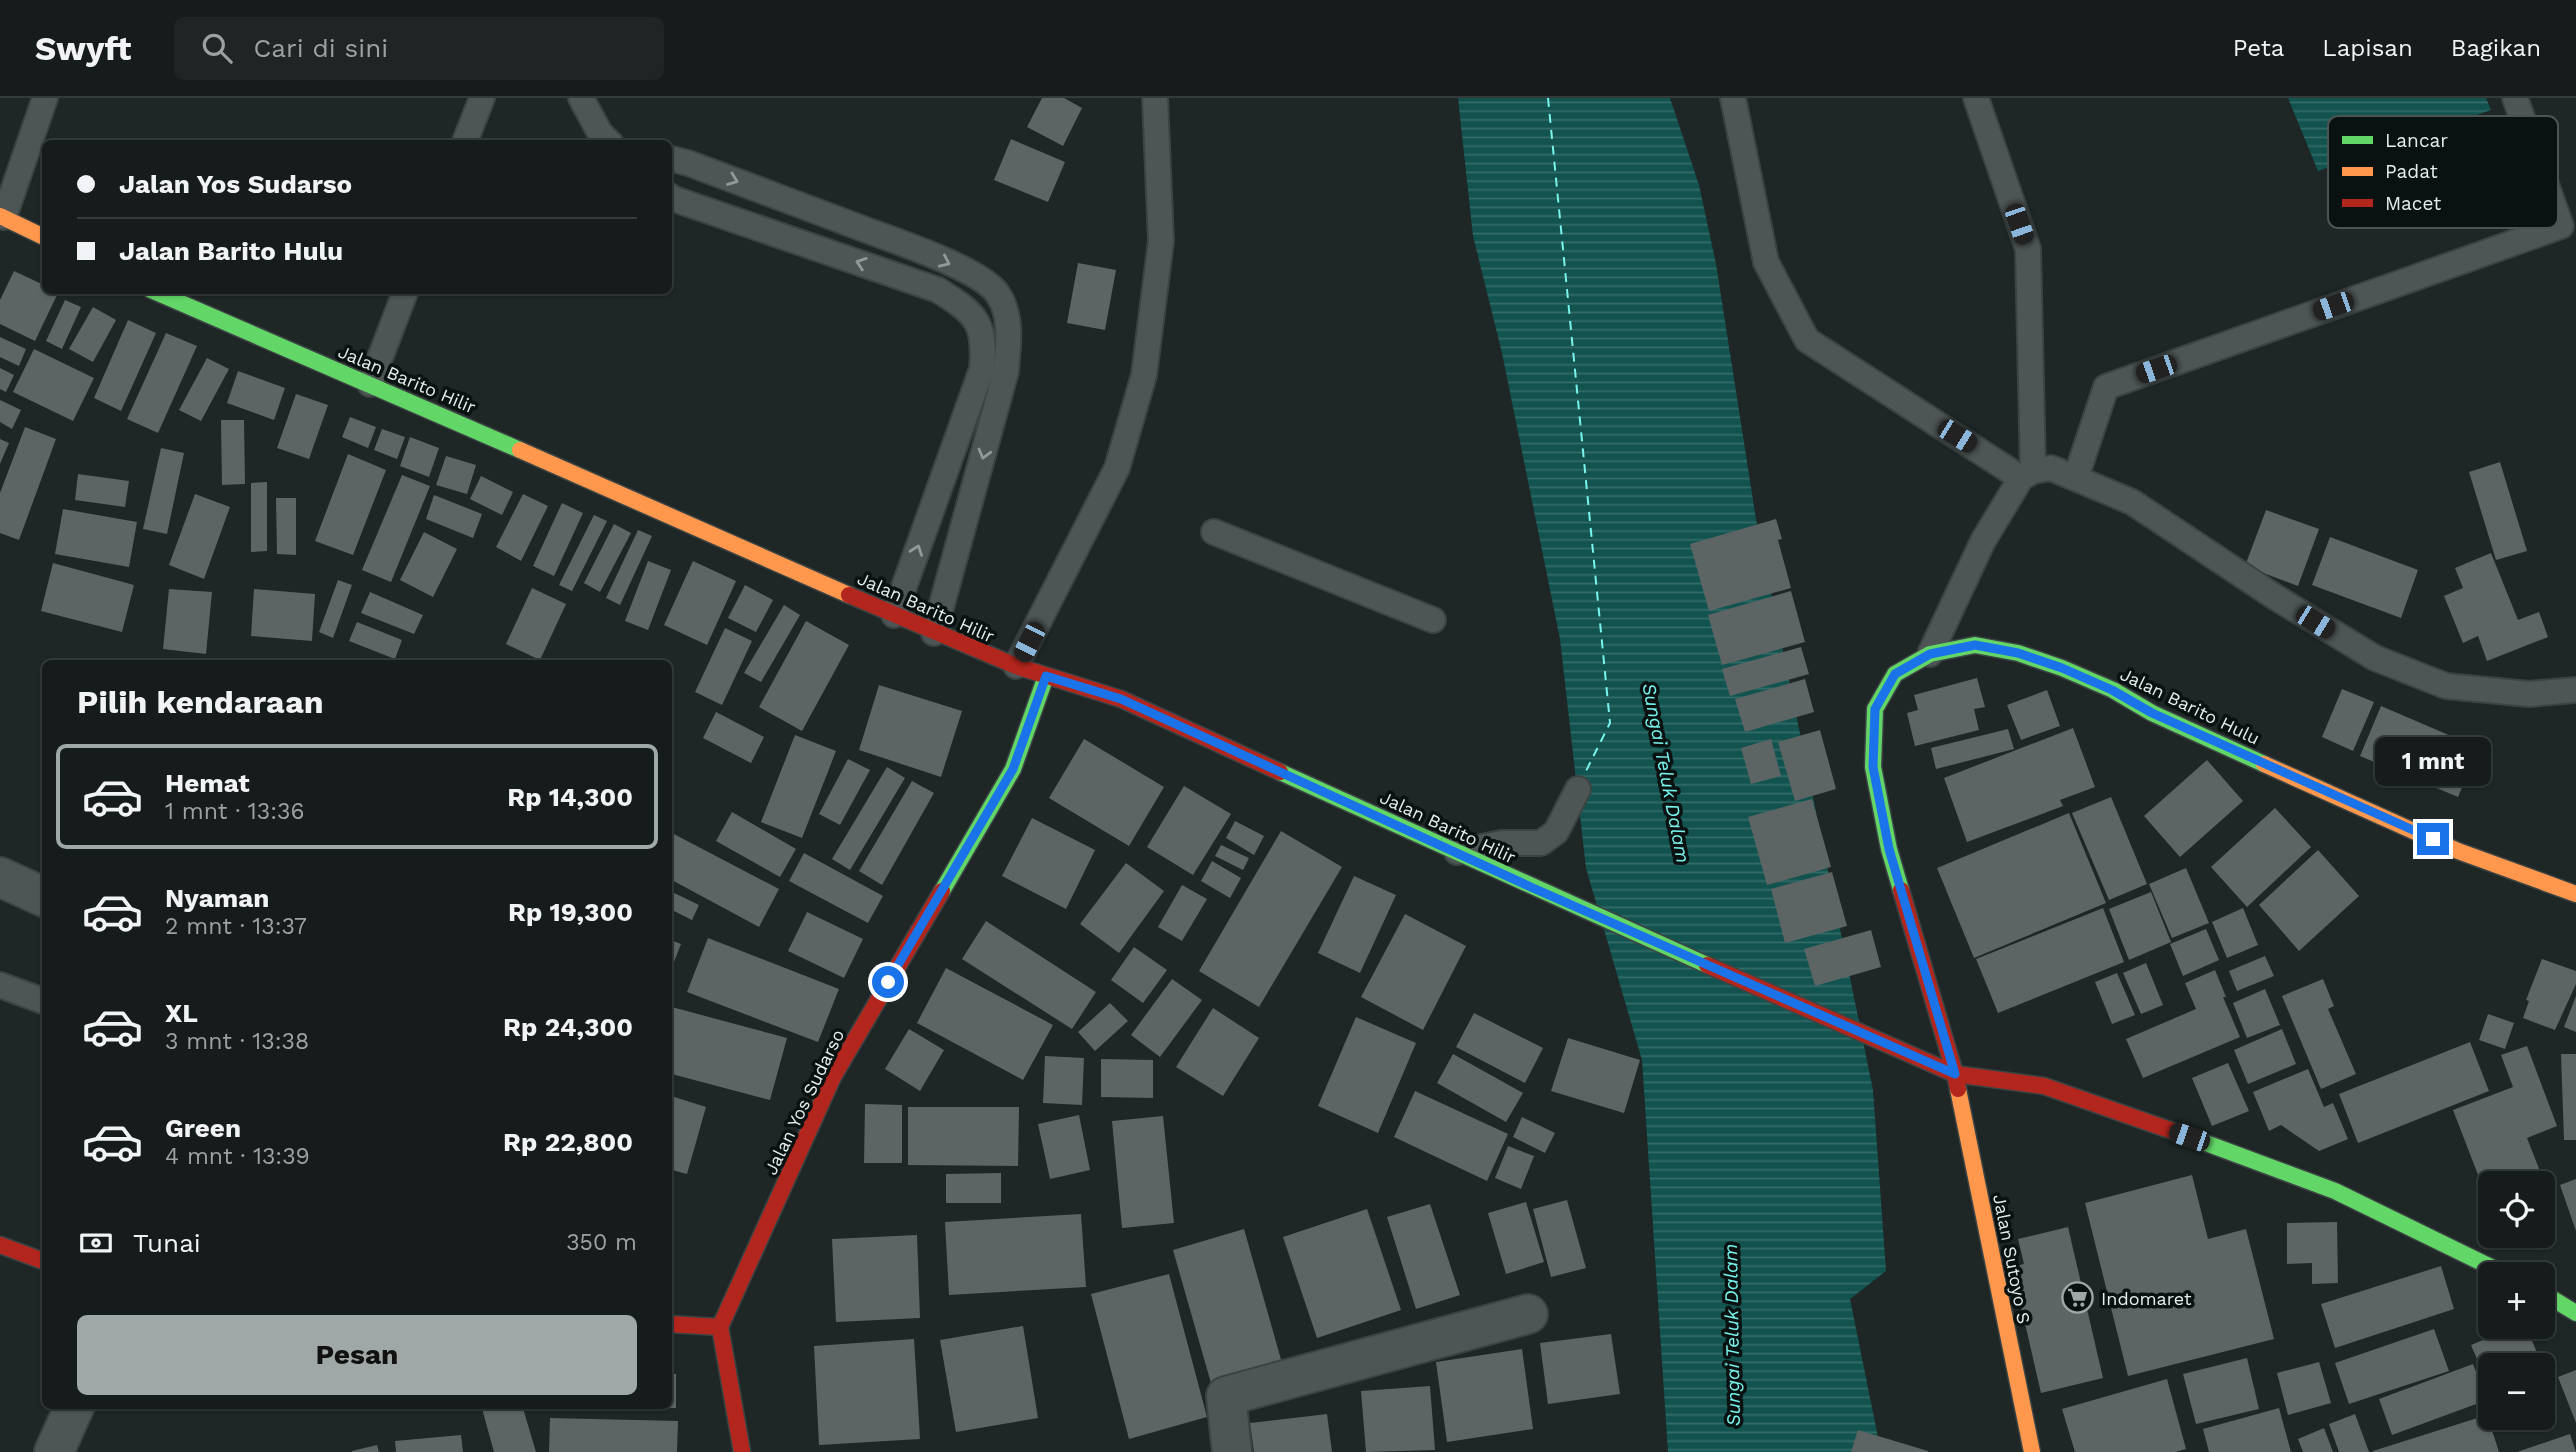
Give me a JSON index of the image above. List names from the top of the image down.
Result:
{
  "streets": {
    "main road": [
      "Jalan Barito Hilir",
      "Jalan Barito Hulu",
      "Jalan Yos Sudarso",
      "Jalan Sutoyo S"
    ]
  },
  "crossings": [
    ["Jalan Barito Hilir", "Jalan Barito Hulu"],
    ["Jalan Barito Hilir", "Jalan Yos Sudarso"],
    ["Jalan Barito Hilir", "Jalan Sutoyo S"],
    ["Jalan Barito Hulu", "Jalan Sutoyo S"]
  ],
  "water": ["Sungai Teluk Dalam"],
  "places": {
    "supermarket": ["Indomaret"]
  },
  "legend": ["Lancar", "Padat", "Macet"],
  "page": {
    "header": "Swyft",
    "search": "Cari di sini",
    "nav": ["Peta", "Lapisan", "Bagikan"],
    "banner": ["Jalan Yos Sudarso", "Jalan Barito Hulu"],
    "heading": "Pilih kendaraan",
    "bubble": "1 mnt",
    "list": [
      {
        "name": "Hemat",
        "note": "1 mnt · 13:36",
        "value": "Rp 14,300"
      },
      {
        "name": "Nyaman",
        "note": "2 mnt · 13:37",
        "value": "Rp 19,300"
      },
      {
        "name": "XL",
        "note": "3 mnt · 13:38",
        "value": "Rp 24,300"
      },
      {
        "name": "Green",
        "note": "4 mnt · 13:39",
        "value": "Rp 22,800"
      }
    ],
    "map_buttons": ["+", "−"],
    "pay": ["Tunai", "350 m"],
    "buttons": "Pesan"
  }
}
